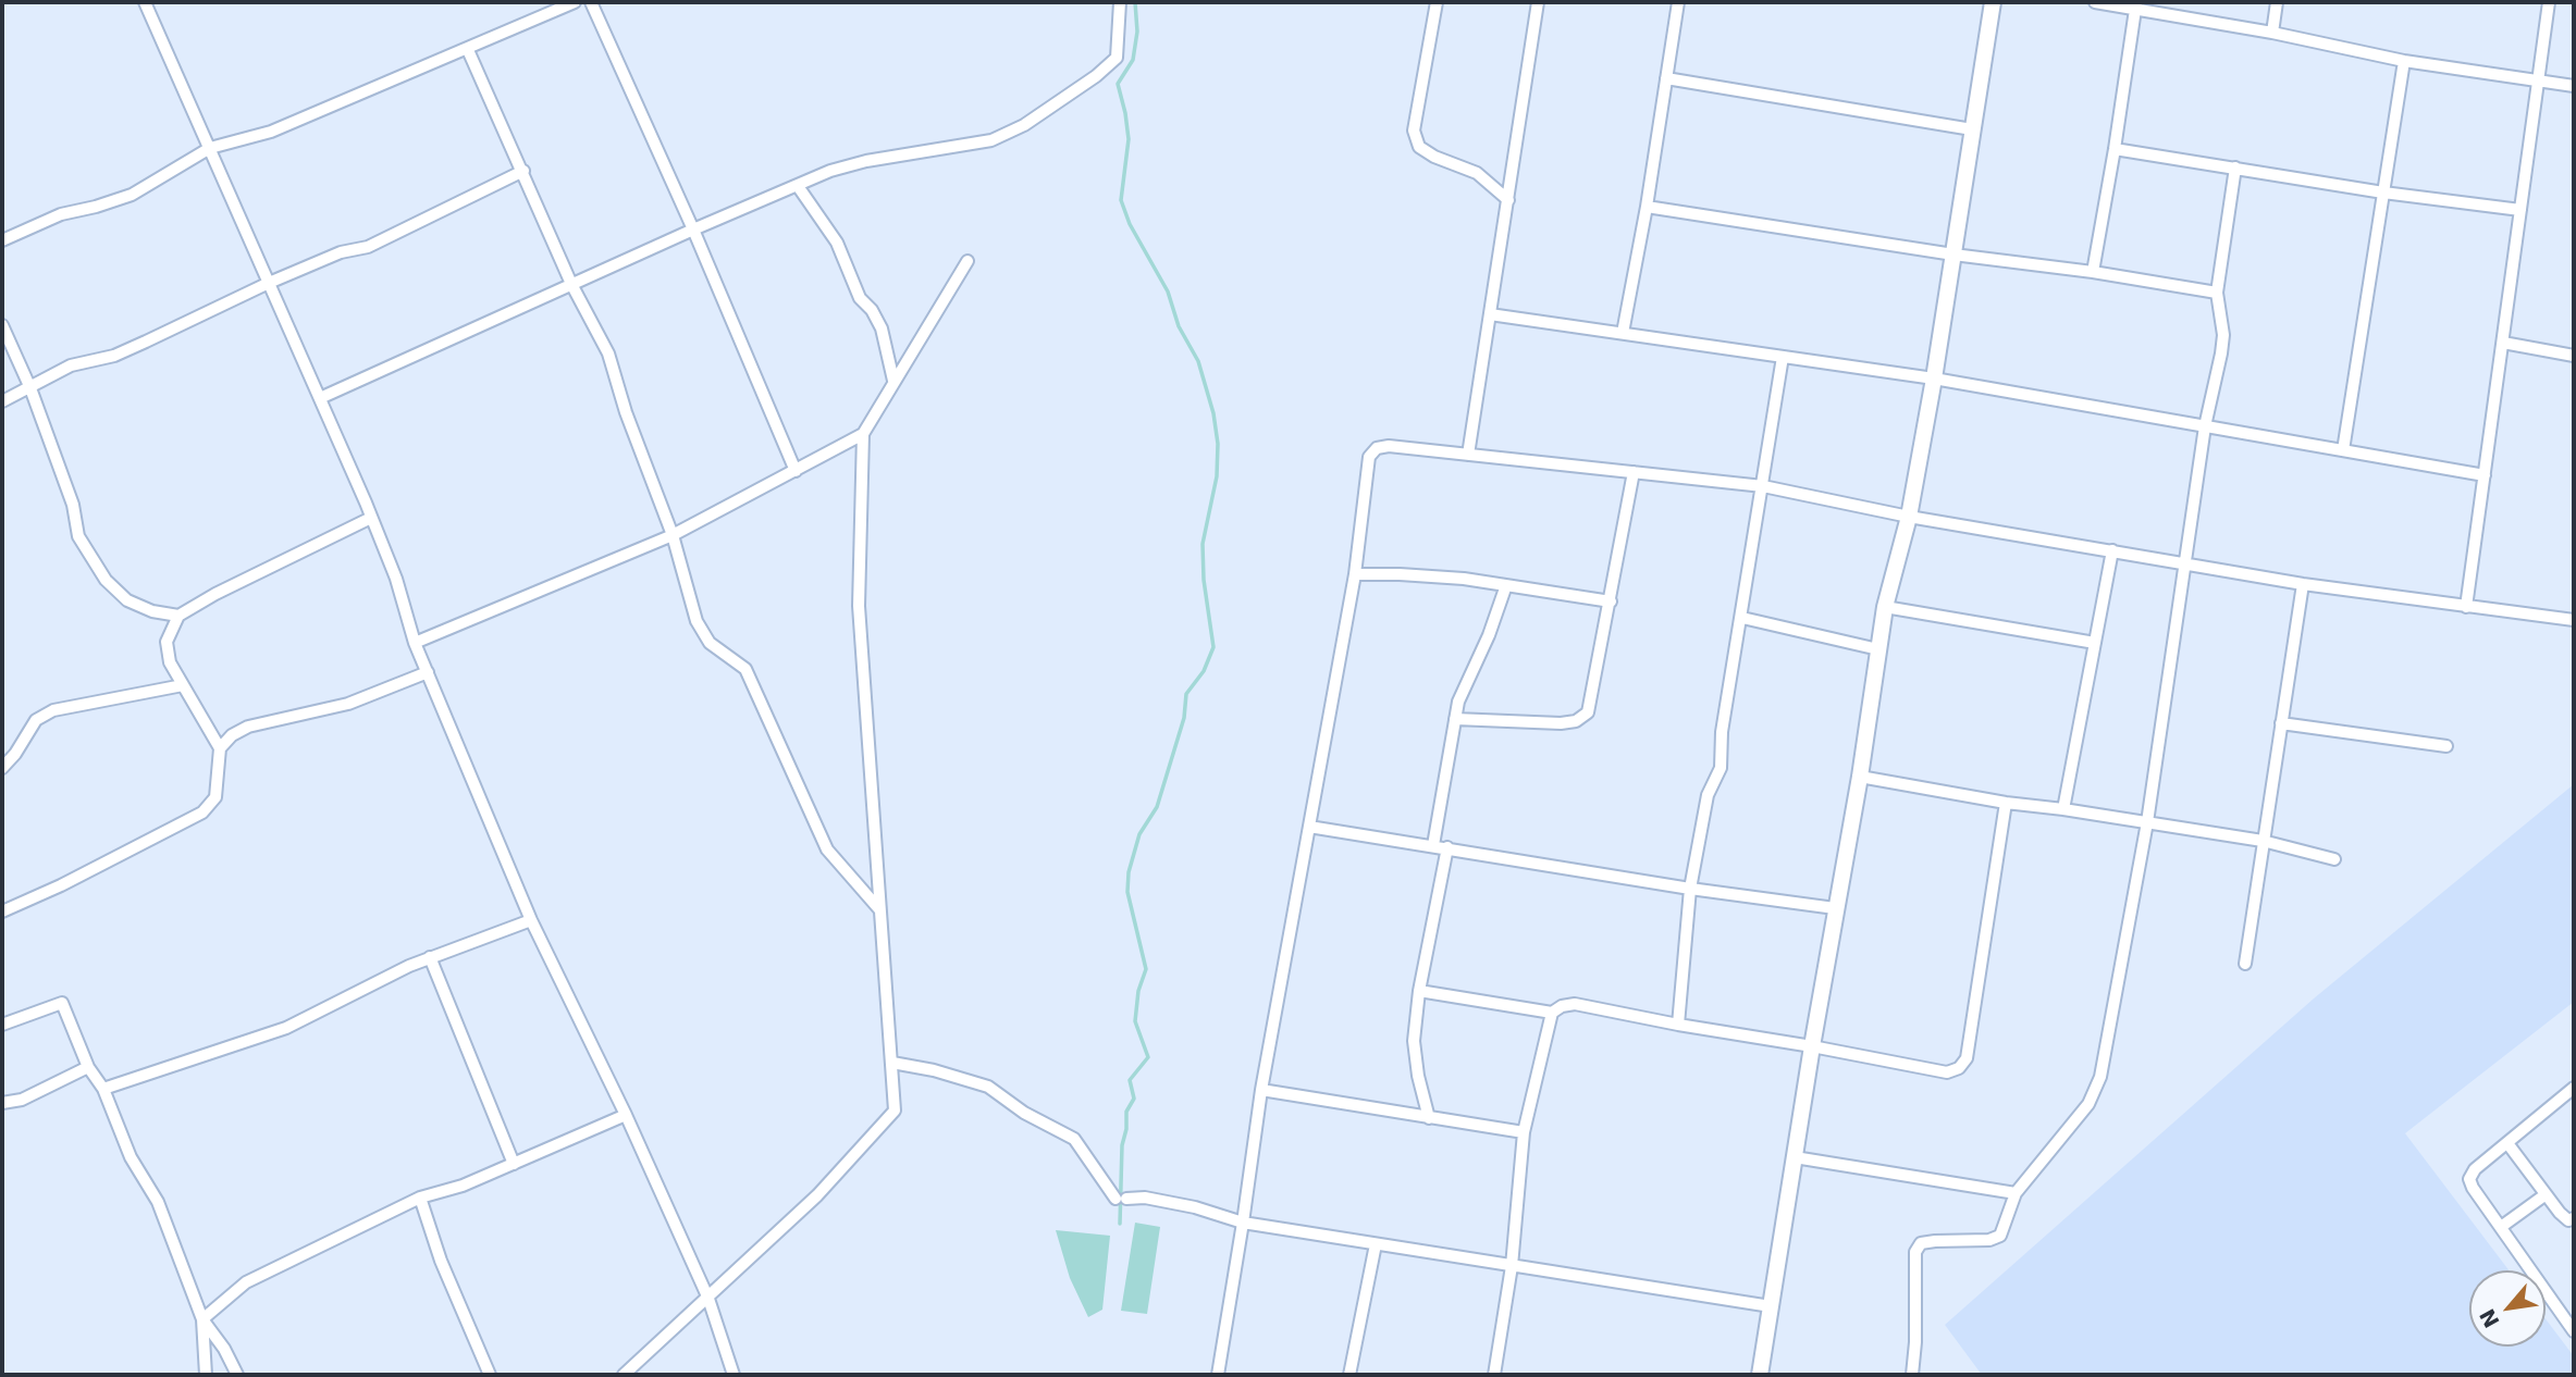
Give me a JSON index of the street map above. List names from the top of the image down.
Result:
{
  "north": "bottom left"
}
